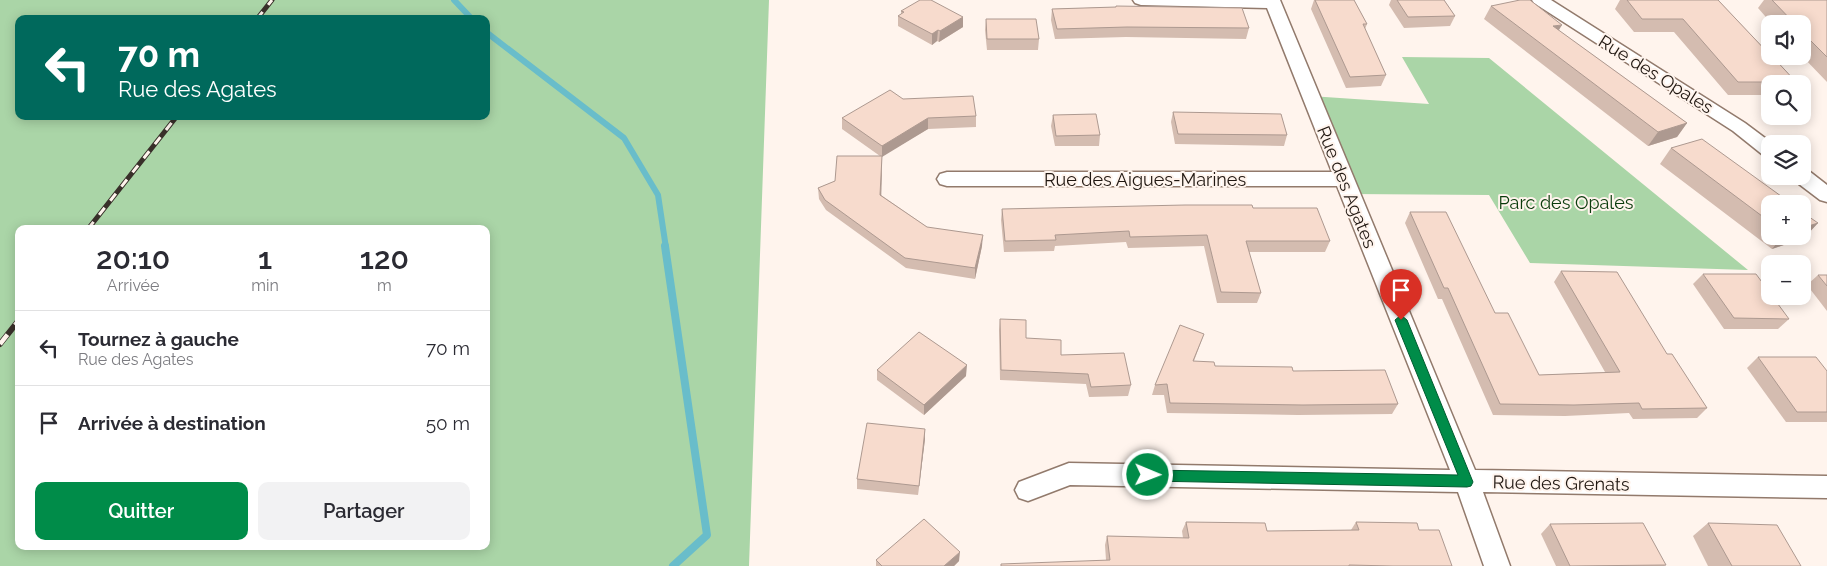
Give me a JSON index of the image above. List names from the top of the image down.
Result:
{
  "streets": {
    "street": [
      "Rue des Opales",
      "Rue des Aigues-Marines",
      "Rue des Agates",
      "Rue des Grenats"
    ]
  },
  "crossings": [
    ["Rue des Aigues-Marines", "Rue des Agates"],
    ["Rue des Agates", "Rue des Grenats"]
  ],
  "parks": ["Parc des Opales"],
  "page": {
    "map_buttons": ["+", "−"],
    "turn": ["70 m", "Rue des Agates"],
    "eta": [
      "20:10",
      "Arrivée",
      "1",
      "min",
      "120",
      "m"
    ],
    "list": [
      {
        "name": "Tournez à gauche",
        "note": "Rue des Agates",
        "value": "70 m"
      },
      {
        "name": "Arrivée à destination",
        "value": "50 m"
      }
    ],
    "buttons": ["Quitter", "Partager"]
  }
}
